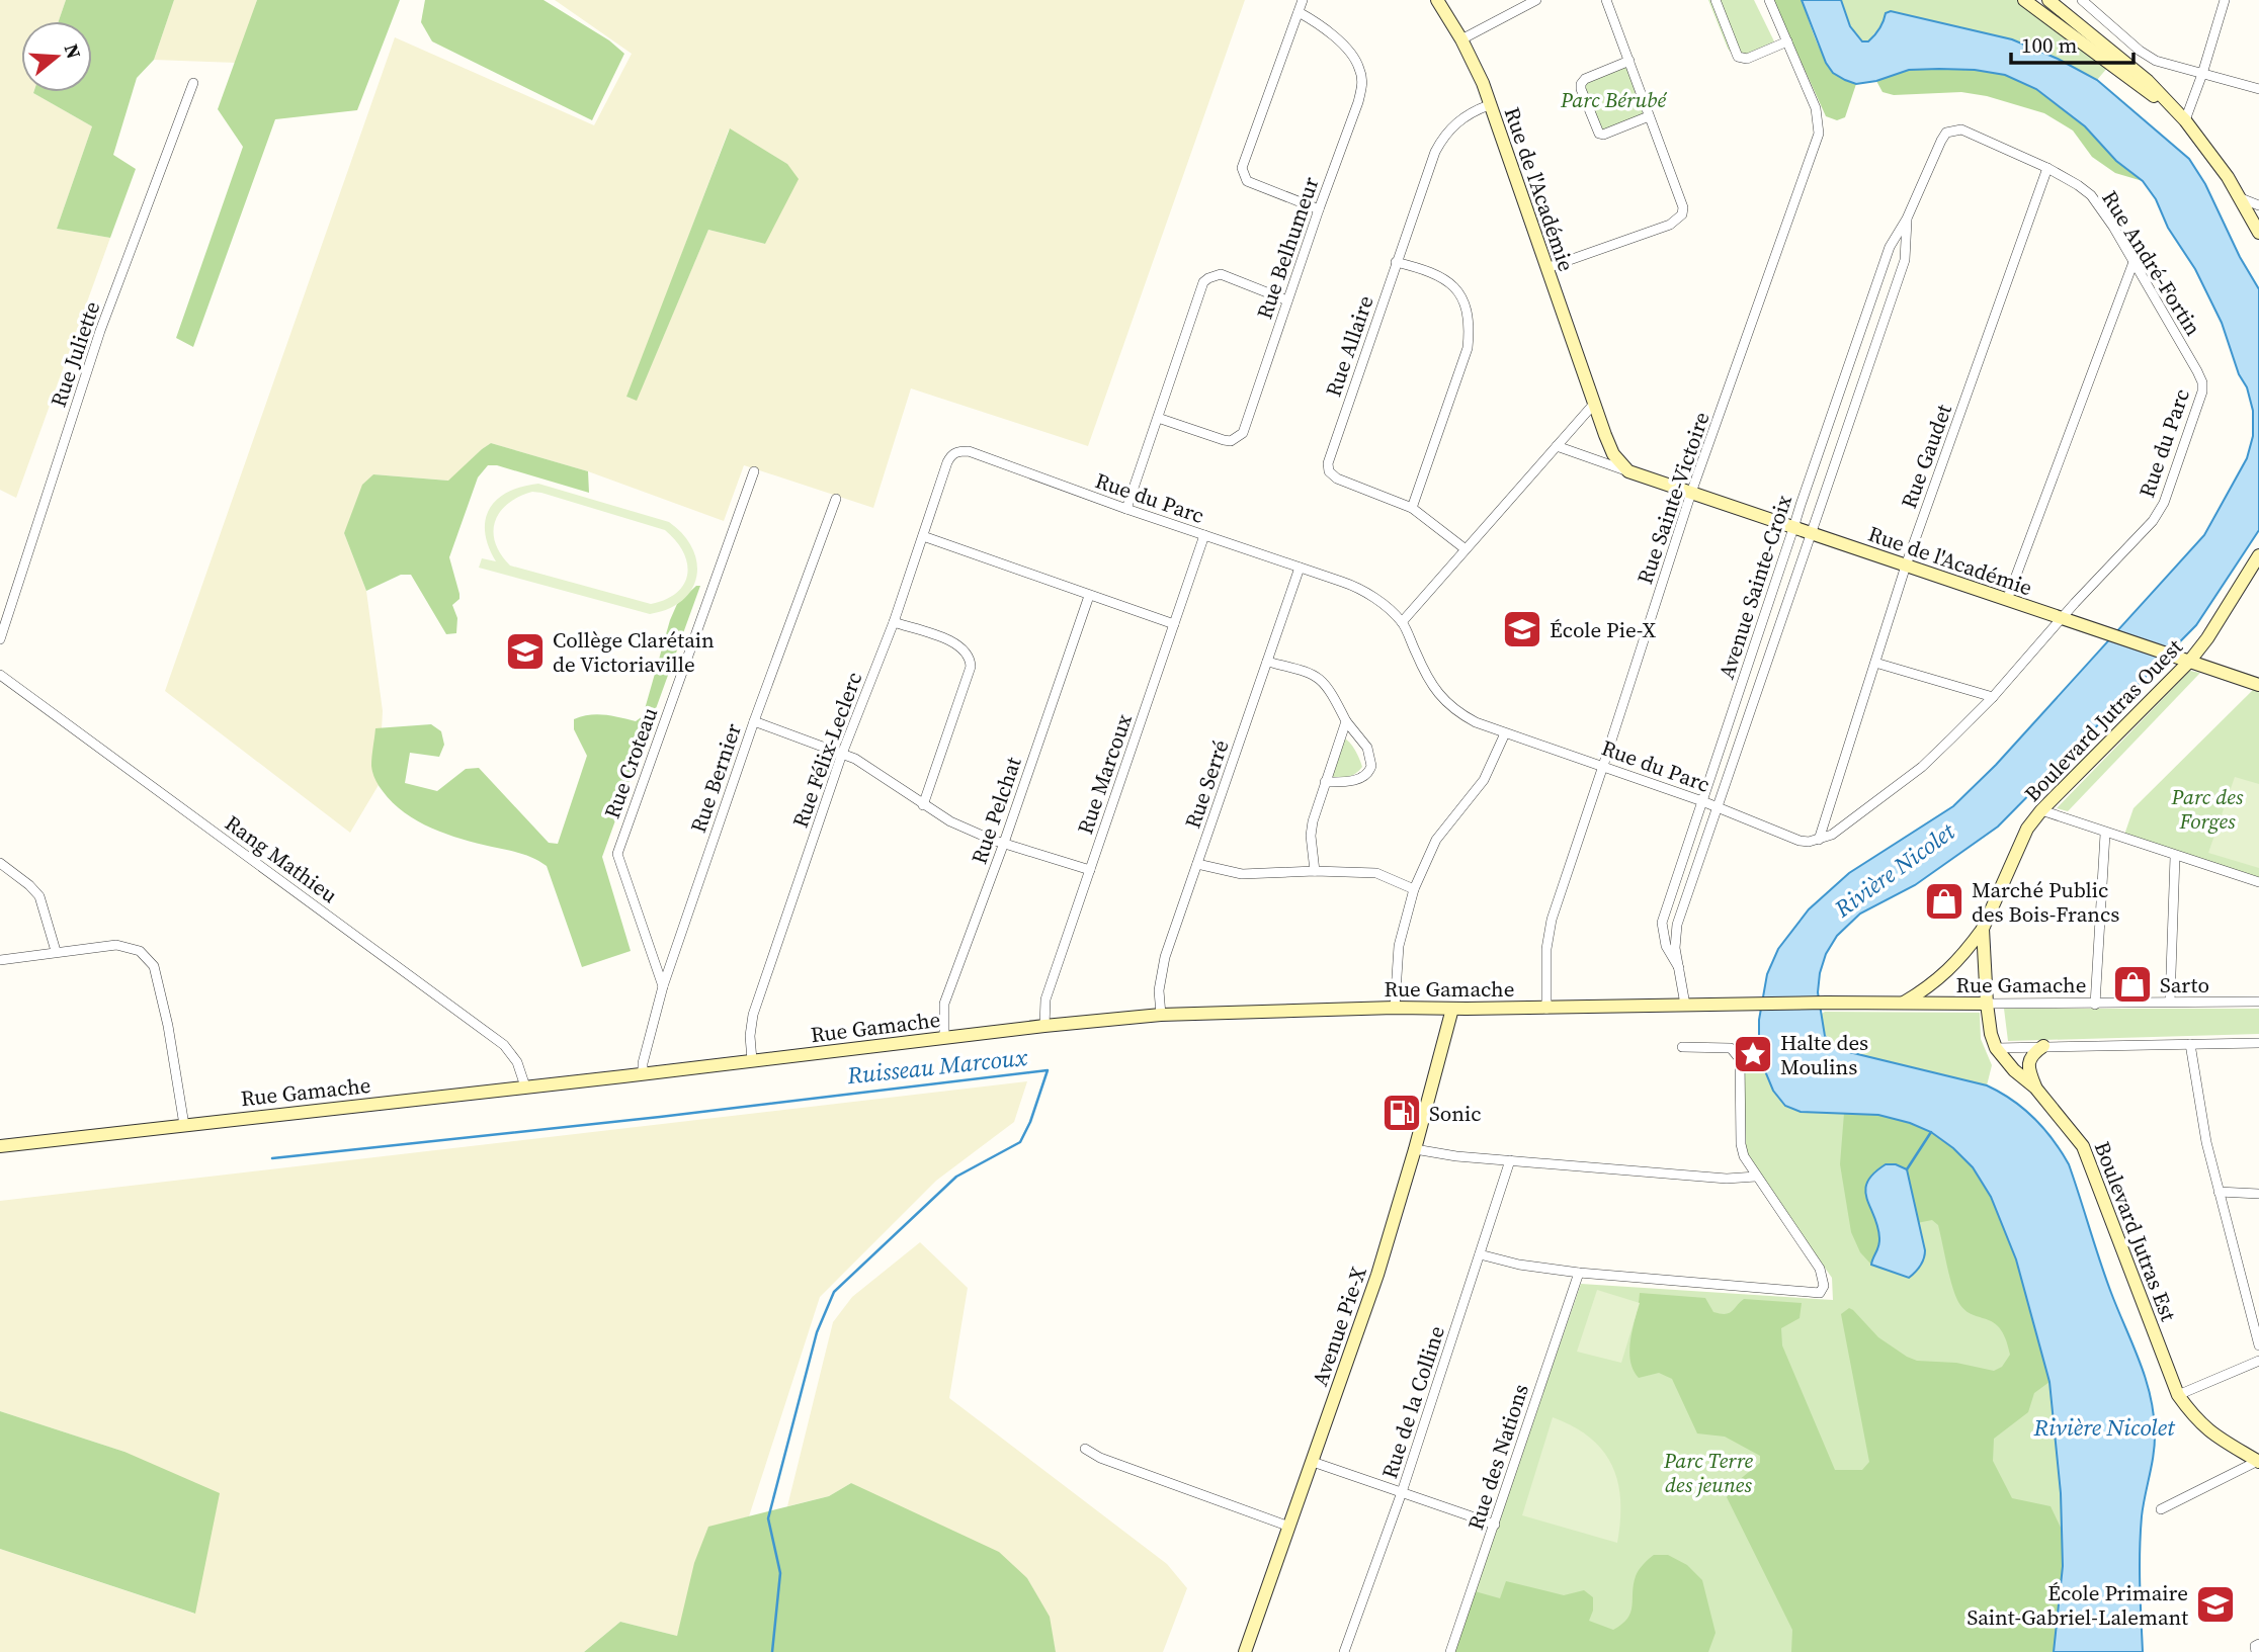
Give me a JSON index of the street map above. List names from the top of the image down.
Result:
{
  "streets": {
    "street": [
      "Rue de l'Académie",
      "Rue Belhumeur",
      "Rue André-Fortin",
      "Rue Allaire",
      "Rue Juliette",
      "Rue du Parc",
      "Rue Gaudet",
      "Rue Sainte-Victoire",
      "Avenue Sainte-Croix",
      "Boulevard Jutras Ouest",
      "Rue Félix-Leclerc",
      "Rue Croteau",
      "Rue Marcoux",
      "Rue Bernier",
      "Rue Serré",
      "Rue Pelchat",
      "Rang Mathieu",
      "Rue Gamache",
      "Boulevard Jutras Est",
      "Avenue Pie-X",
      "Rue de la Colline",
      "Rue des Nations"
    ]
  },
  "crossings": [
    ["Rue de l'Académie", "Rue Allaire"],
    ["Rue de l'Académie", "Rue du Parc"],
    ["Rue de l'Académie", "Rue Gaudet"],
    ["Rue de l'Académie", "Rue Sainte-Victoire"],
    ["Rue de l'Académie", "Avenue Sainte-Croix"],
    ["Rue de l'Académie", "Boulevard Jutras Ouest"],
    ["Rue André-Fortin", "Rue du Parc"],
    ["Rue André-Fortin", "Rue Gaudet"],
    ["Rue André-Fortin", "Avenue Sainte-Croix"],
    ["Rue du Parc", "Rue Gaudet"],
    ["Rue du Parc", "Rue Sainte-Victoire"],
    ["Rue du Parc", "Avenue Sainte-Croix"],
    ["Rue du Parc", "Rue Félix-Leclerc"],
    ["Rue du Parc", "Rue Marcoux"],
    ["Rue du Parc", "Rue Serré"],
    ["Rue Sainte-Victoire", "Rue Gamache"],
    ["Avenue Sainte-Croix", "Rue Gamache"],
    ["Boulevard Jutras Ouest", "Rue Gamache"],
    ["Boulevard Jutras Ouest", "Boulevard Jutras Est"],
    ["Rue Félix-Leclerc", "Rue Gamache"],
    ["Rue Croteau", "Rue Bernier"],
    ["Rue Marcoux", "Rue Gamache"],
    ["Rue Bernier", "Rue Gamache"],
    ["Rue Serré", "Rue Gamache"],
    ["Rue Pelchat", "Rue Gamache"],
    ["Rang Mathieu", "Rue Gamache"],
    ["Rue Gamache", "Boulevard Jutras Est"],
    ["Rue Gamache", "Avenue Pie-X"]
  ],
  "water": ["Rivière Nicolet", "Ruisseau Marcoux"],
  "parks": ["Parc Bérubé", "Parc des Forges", "Parc Terre des jeunes"],
  "places": {
    "school or university": ["École Pie-X", "Collège Clarétain de Victoriaville", "École Primaire Saint-Gabriel-Lalemant"],
    "shop": ["Marché Public des Bois-Francs", "Sarto"],
    "place": ["Halte des Moulins"],
    "fuel station": ["Sonic"]
  },
  "scale_bar": "100 m",
  "north": "right"
}
